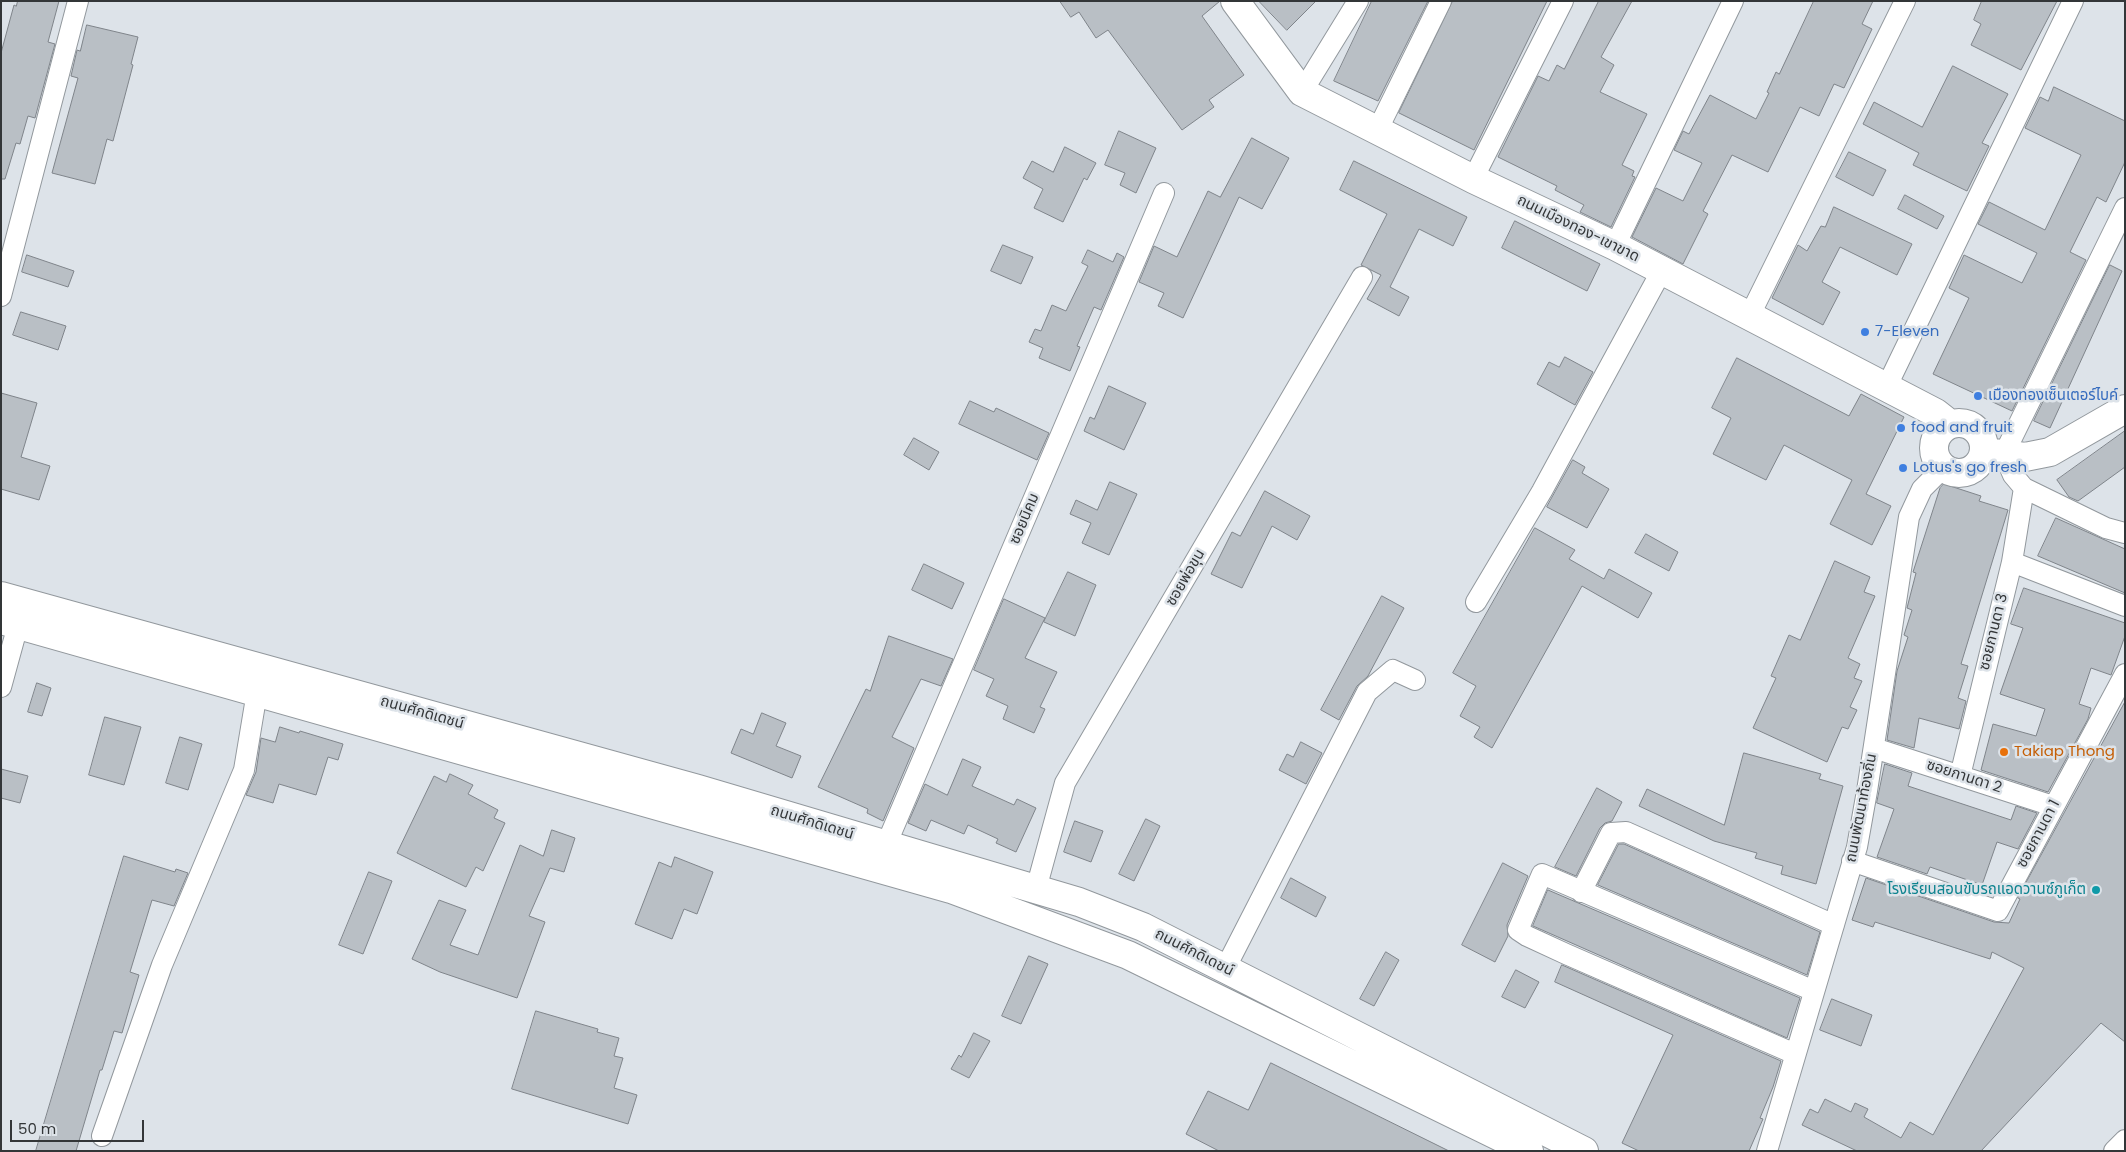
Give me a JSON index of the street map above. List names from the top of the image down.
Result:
{
  "streets": {
    "main road": ["ถนนเมืองทอง-เขาขาด", "ถนนศักดิเดชน์"],
    "street": [
      "ซอยนิคม",
      "ซอยพ่อขุน",
      "ซอยกานดา 3",
      "ซอยกานดา 2",
      "ถนนพัฒนาท้องถิ่น",
      "ซอยกานดา 1"
    ]
  },
  "crossings": [
    ["ถนนเมืองทอง-เขาขาด", "ถนนพัฒนาท้องถิ่น"],
    ["ซอยนิคม", "ถนนศักดิเดชน์"],
    ["ซอยพ่อขุน", "ถนนศักดิเดชน์"],
    ["ซอยกานดา 3", "ซอยกานดา 2"],
    ["ซอยกานดา 2", "ถนนพัฒนาท้องถิ่น"],
    ["ซอยกานดา 2", "ซอยกานดา 1"],
    ["ถนนพัฒนาท้องถิ่น", "ซอยกานดา 1"]
  ],
  "places": [
    "7-Eleven",
    "เมืองทองเซ็นเตอร์ไบค์",
    "food and fruit",
    "Lotus's go fresh",
    "Takiap Thong",
    "โรงเรียนสอนขับรถแอดวานซ์ภูเก็ต"
  ],
  "scale_bar": "50 m"
}
